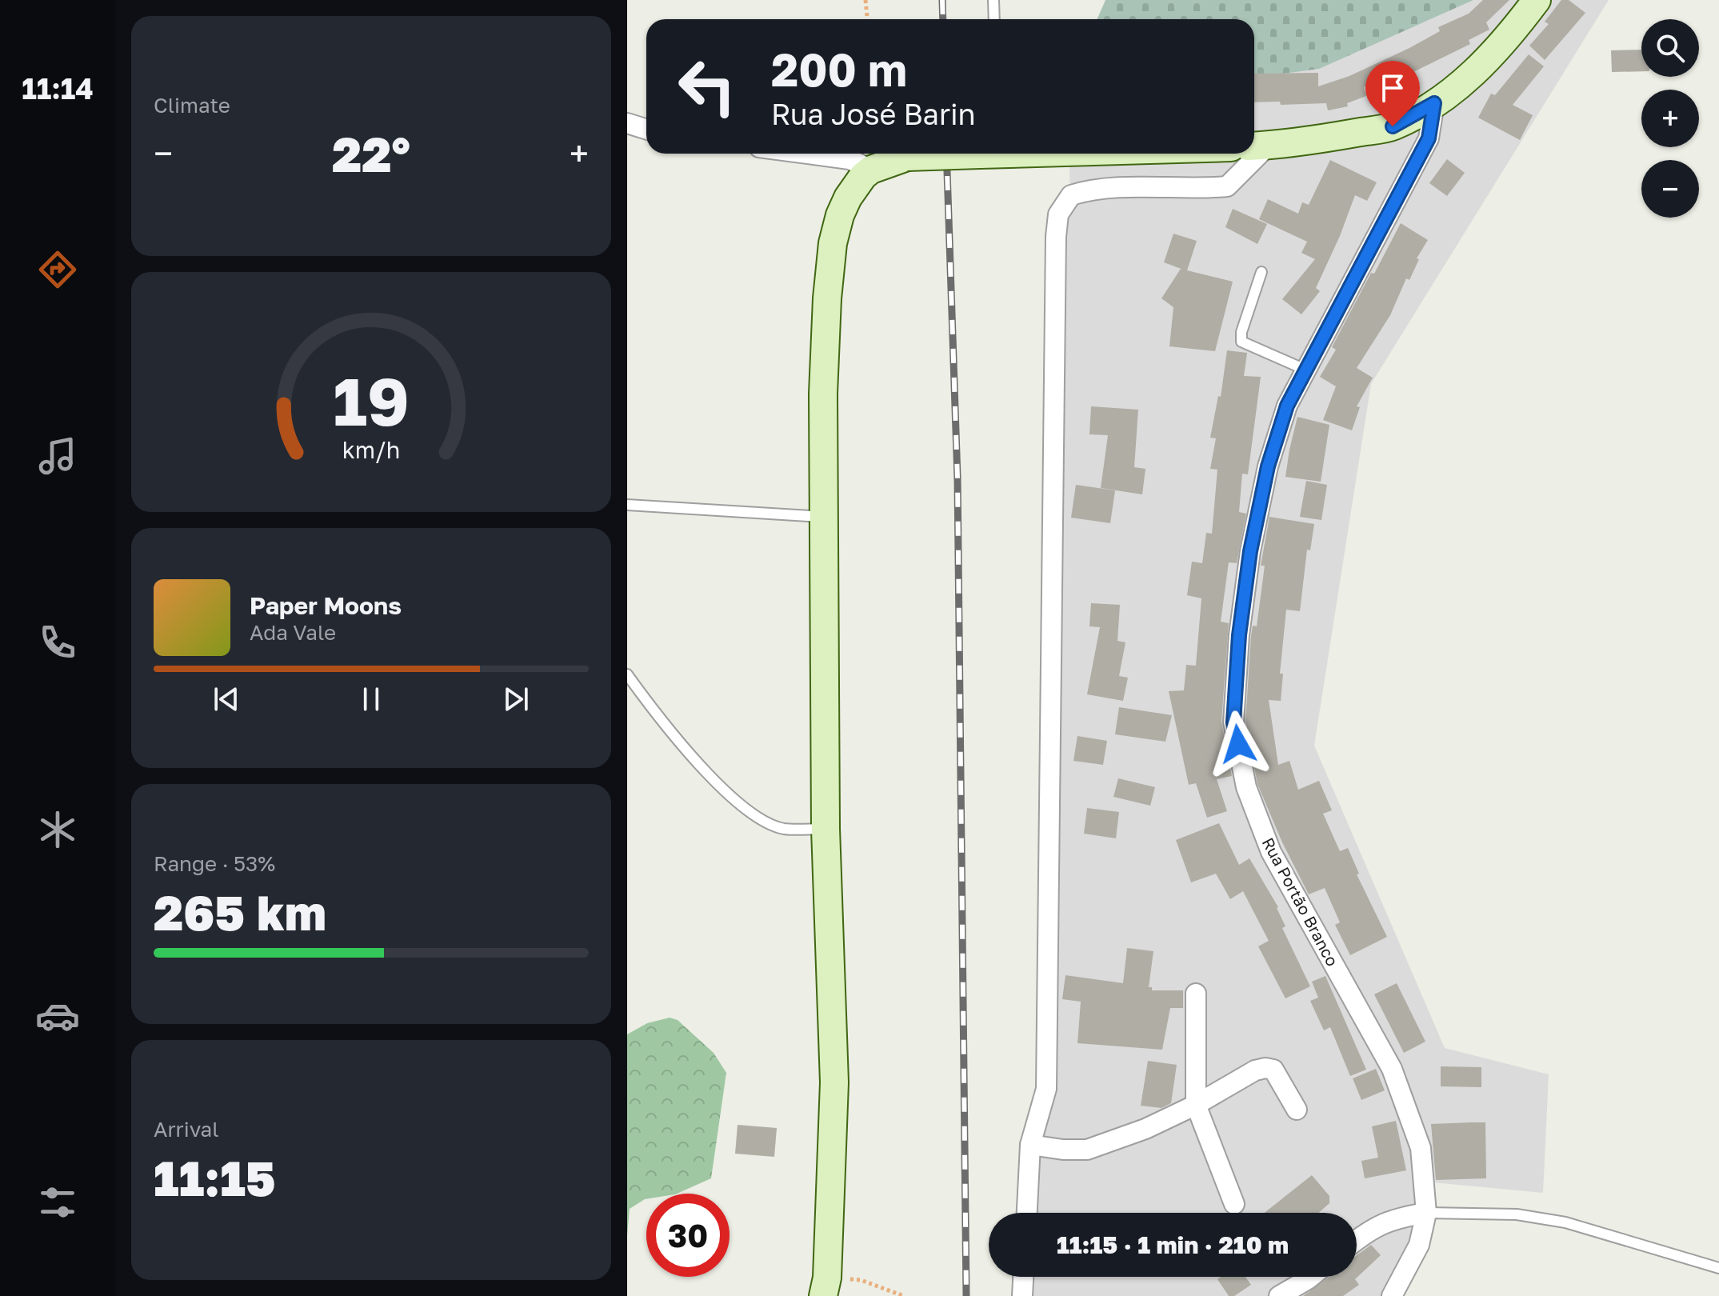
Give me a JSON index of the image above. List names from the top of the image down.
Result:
{
  "streets": {
    "street": ["Rua Portão Branco"]
  },
  "page": {
    "tabs": "11:14",
    "tile": [
      "Climate",
      ["Range · 53%", "265 km"],
      ["Arrival", "11:15"]
    ],
    "map_buttons": ["+", "−"],
    "turn": ["200 m", "Rua José Barin"],
    "heat": ["−", "22°", "+"],
    "song": ["Paper Moons", "Ada Vale"],
    "limit": "30",
    "trip": "11:15 · 1 min · 210 m",
    "gauge": ["19", "km/h"]
  }
}
